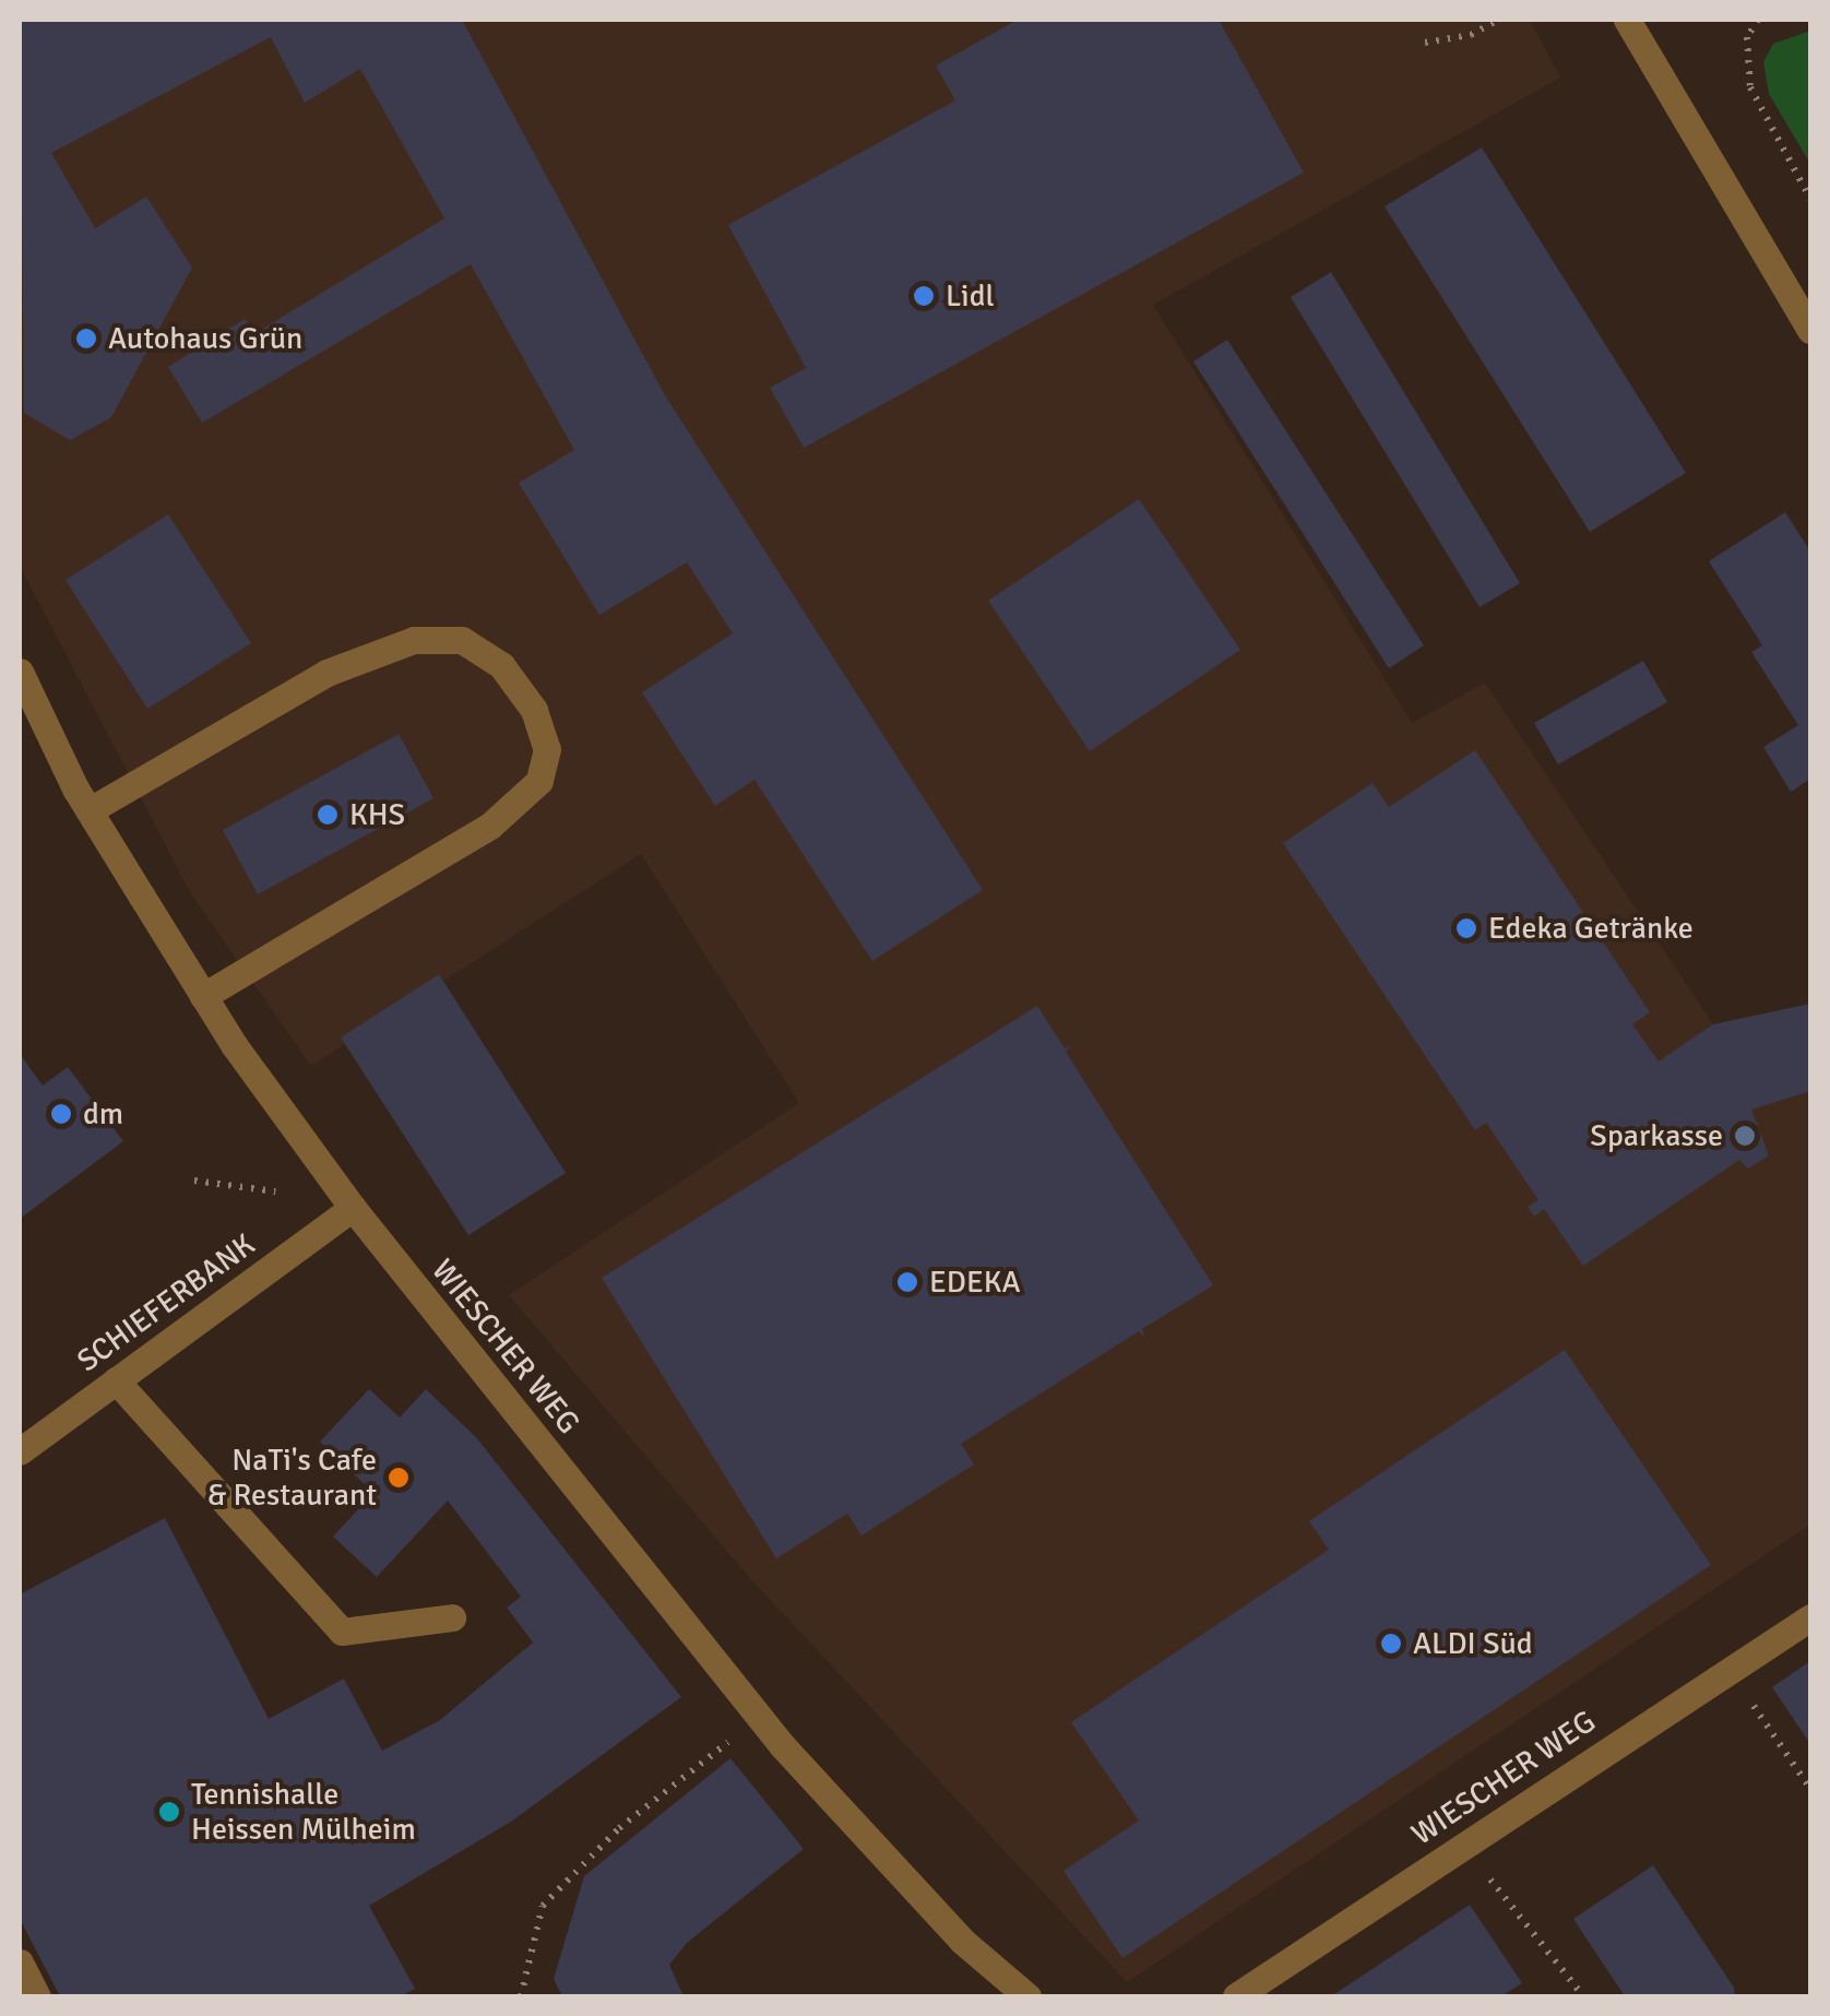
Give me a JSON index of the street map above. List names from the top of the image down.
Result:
{
  "streets": {
    "street": ["SCHIEFERBANK", "WIESCHER WEG"]
  },
  "crossings": [
    ["SCHIEFERBANK", "WIESCHER WEG"]
  ],
  "places": [
    "Lidl",
    "Autohaus Grün",
    "KHS",
    "Edeka Getränke",
    "dm",
    "Sparkasse",
    "EDEKA",
    "NaTi's Cafe & Restaurant",
    "ALDI Süd",
    "Tennishalle Heissen Mülheim"
  ]
}
